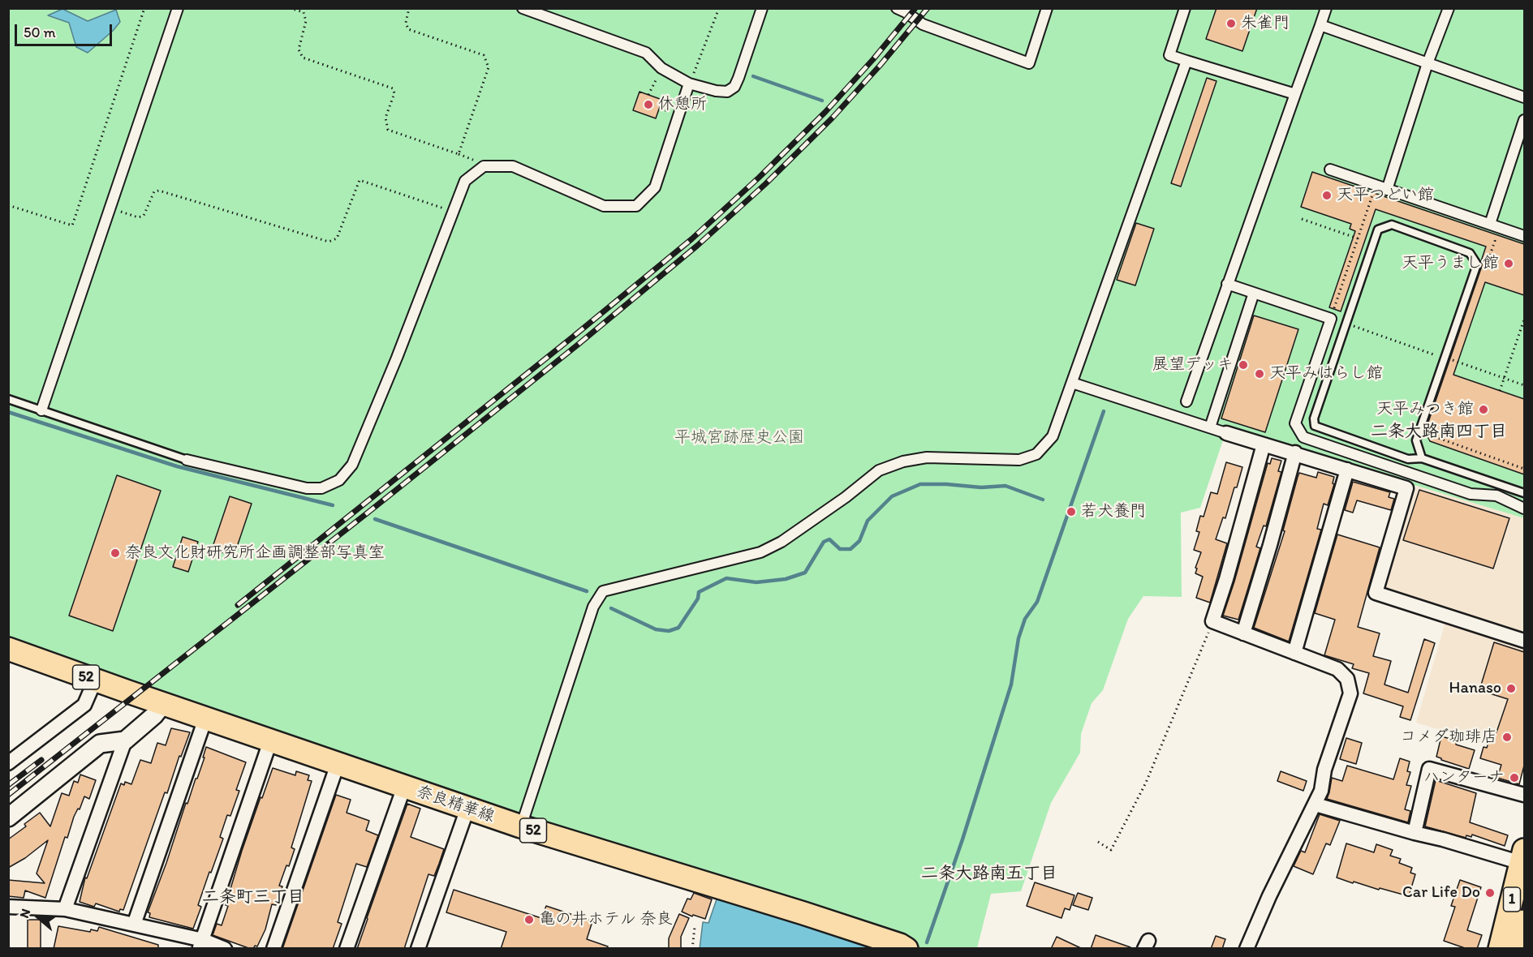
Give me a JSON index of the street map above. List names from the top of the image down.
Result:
{
  "streets": {
    "main road": ["52", "奈良精華線", "1"]
  },
  "districts": ["二条大路南四丁目", "二条大路南五丁目", "二条町三丁目"],
  "parks": ["平城宮跡歴史公園"],
  "places": [
    "朱雀門",
    "休憩所",
    "天平つどい館",
    "天平うまし館",
    "展望デッキ",
    "天平みはらし館",
    "天平みつき館",
    "若犬養門",
    "奈良文化財研究所企画調整部写真室",
    "Hanaso",
    "コメダ珈琲店",
    "ハンターナ",
    "Car Life Do",
    "亀の井ホテル 奈良"
  ],
  "scale_bar": "50 m",
  "north": "left"
}
